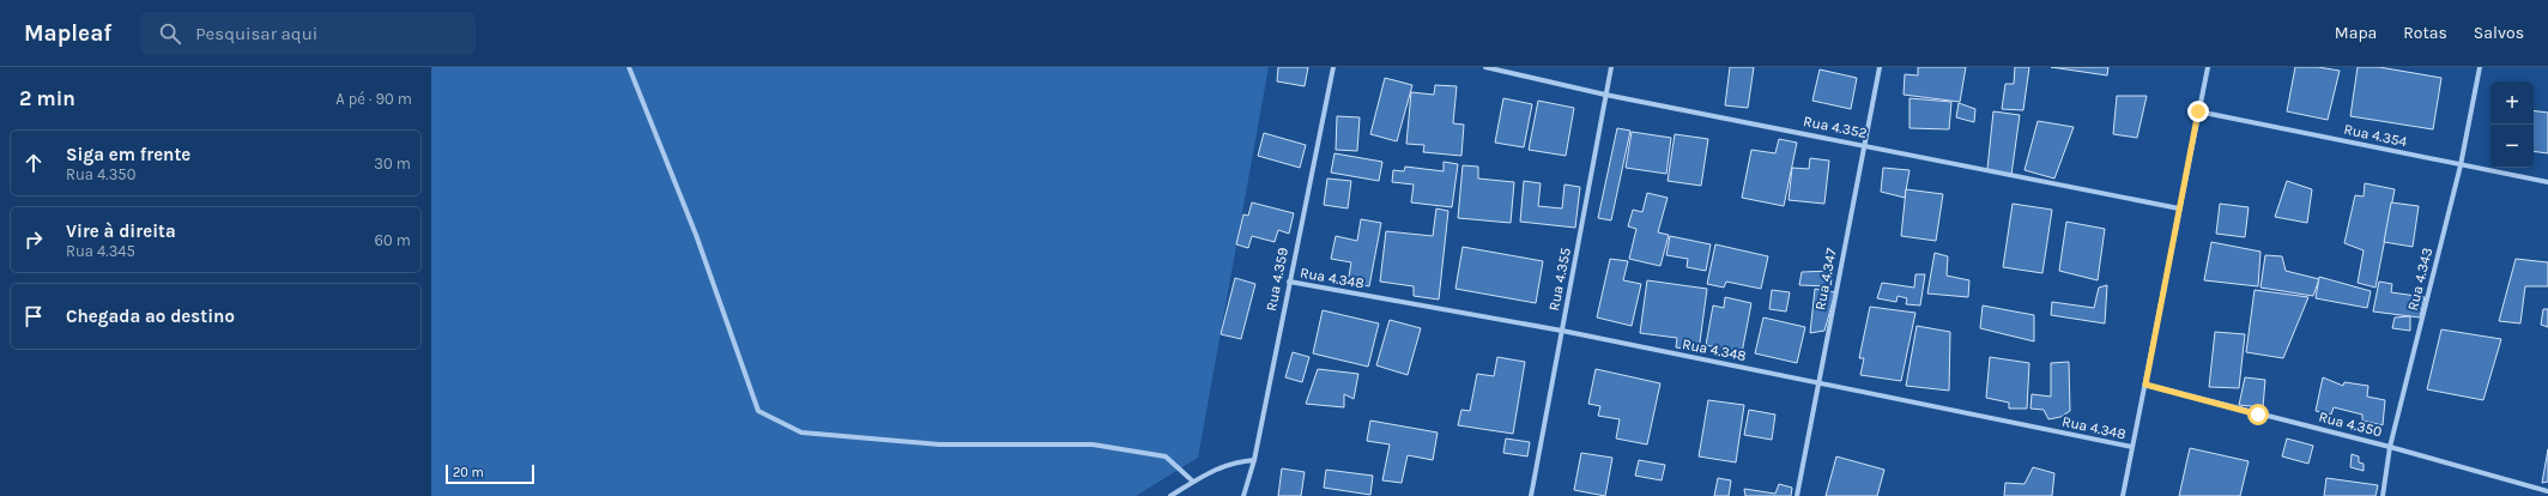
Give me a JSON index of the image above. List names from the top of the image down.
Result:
{
  "streets": {
    "street": [
      "Rua 4.352",
      "Rua 4.354",
      "Rua 4.348",
      "Rua 4.359",
      "Rua 4.355",
      "Rua 4.347",
      "Rua 4.343",
      "Rua 4.350"
    ]
  },
  "crossings": [
    ["Rua 4.352", "Rua 4.355"],
    ["Rua 4.352", "Rua 4.347"],
    ["Rua 4.354", "Rua 4.343"],
    ["Rua 4.348", "Rua 4.359"],
    ["Rua 4.348", "Rua 4.355"],
    ["Rua 4.348", "Rua 4.347"],
    ["Rua 4.343", "Rua 4.350"]
  ],
  "scale_bar": "20 m",
  "page": {
    "header": "Mapleaf",
    "search": "Pesquisar aqui",
    "nav": ["Mapa", "Rotas", "Salvos"],
    "heading": ["2 min", "A pé · 90 m"],
    "map_buttons": ["+", "−"],
    "list": [
      ["Siga em frente", "Rua 4.350", "30 m"],
      ["Vire à direita", "Rua 4.345", "60 m"],
      "Chegada ao destino"
    ],
    "scale": "20 m"
  }
}
